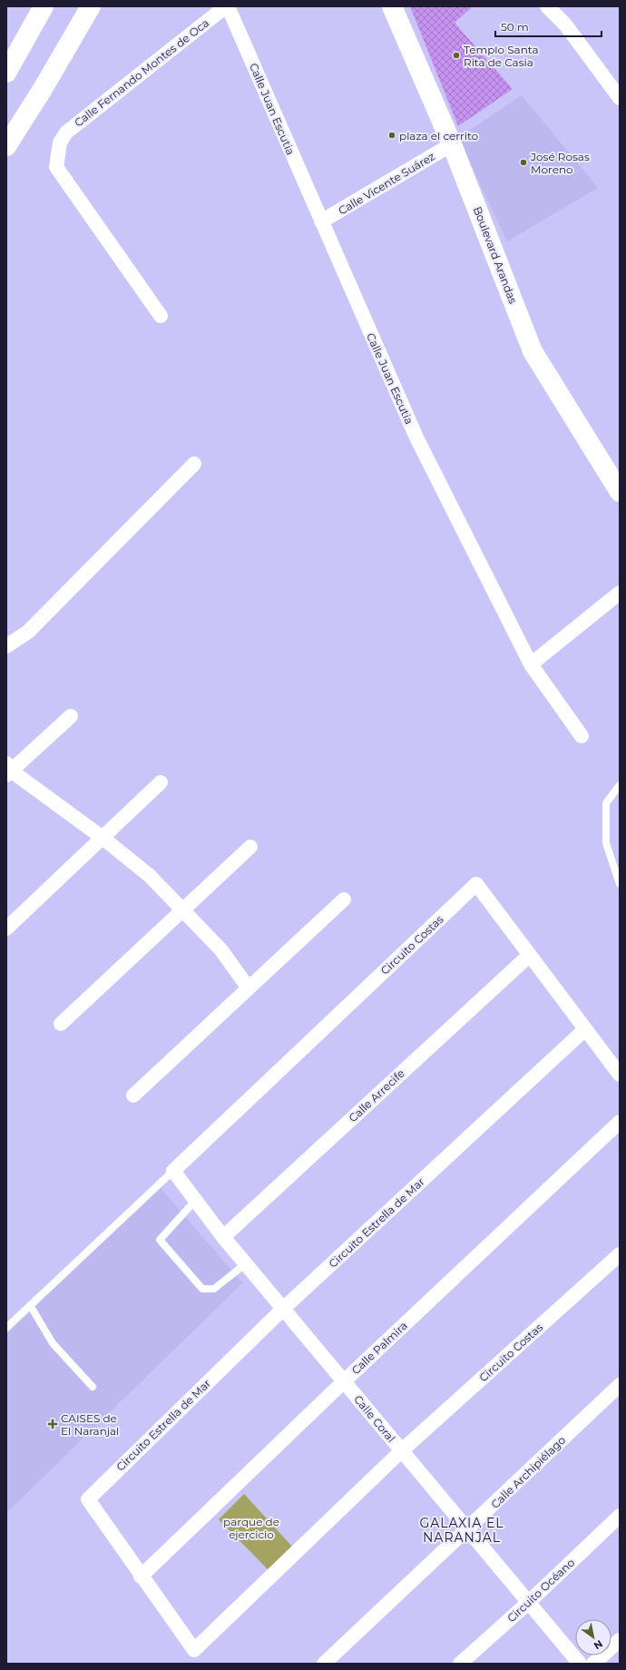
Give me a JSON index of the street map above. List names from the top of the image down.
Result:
{
  "streets": {
    "main road": ["Boulevard Arandas"],
    "street": [
      "Calle Fernando Montes de Oca",
      "Calle Juan Escutia",
      "Calle Vicente Suárez",
      "Circuito Costas",
      "Calle Arrecife",
      "Circuito Estrella de Mar",
      "Calle Palmira",
      "Calle Coral",
      "Calle Archipiélago",
      "Circuito Océano"
    ]
  },
  "crossings": [
    ["Calle Fernando Montes de Oca", "Calle Juan Escutia"],
    ["Calle Juan Escutia", "Calle Vicente Suárez"],
    ["Calle Vicente Suárez", "Boulevard Arandas"],
    ["Circuito Costas", "Calle Arrecife"],
    ["Circuito Costas", "Circuito Estrella de Mar"],
    ["Circuito Costas", "Calle Coral"],
    ["Calle Arrecife", "Calle Coral"],
    ["Circuito Estrella de Mar", "Calle Palmira"],
    ["Circuito Estrella de Mar", "Calle Coral"],
    ["Calle Palmira", "Calle Coral"],
    ["Calle Coral", "Calle Archipiélago"],
    ["Calle Coral", "Circuito Océano"]
  ],
  "districts": ["GALAXIA EL NARANJAL"],
  "parks": ["parque de ejercicio"],
  "places": {
    "other": ["Templo Santa Rita de Casia", "plaza el cerrito", "José Rosas Moreno"],
    "health": ["CAISES de El Naranjal"]
  },
  "scale_bar": "50 m",
  "north": "bottom right"
}
